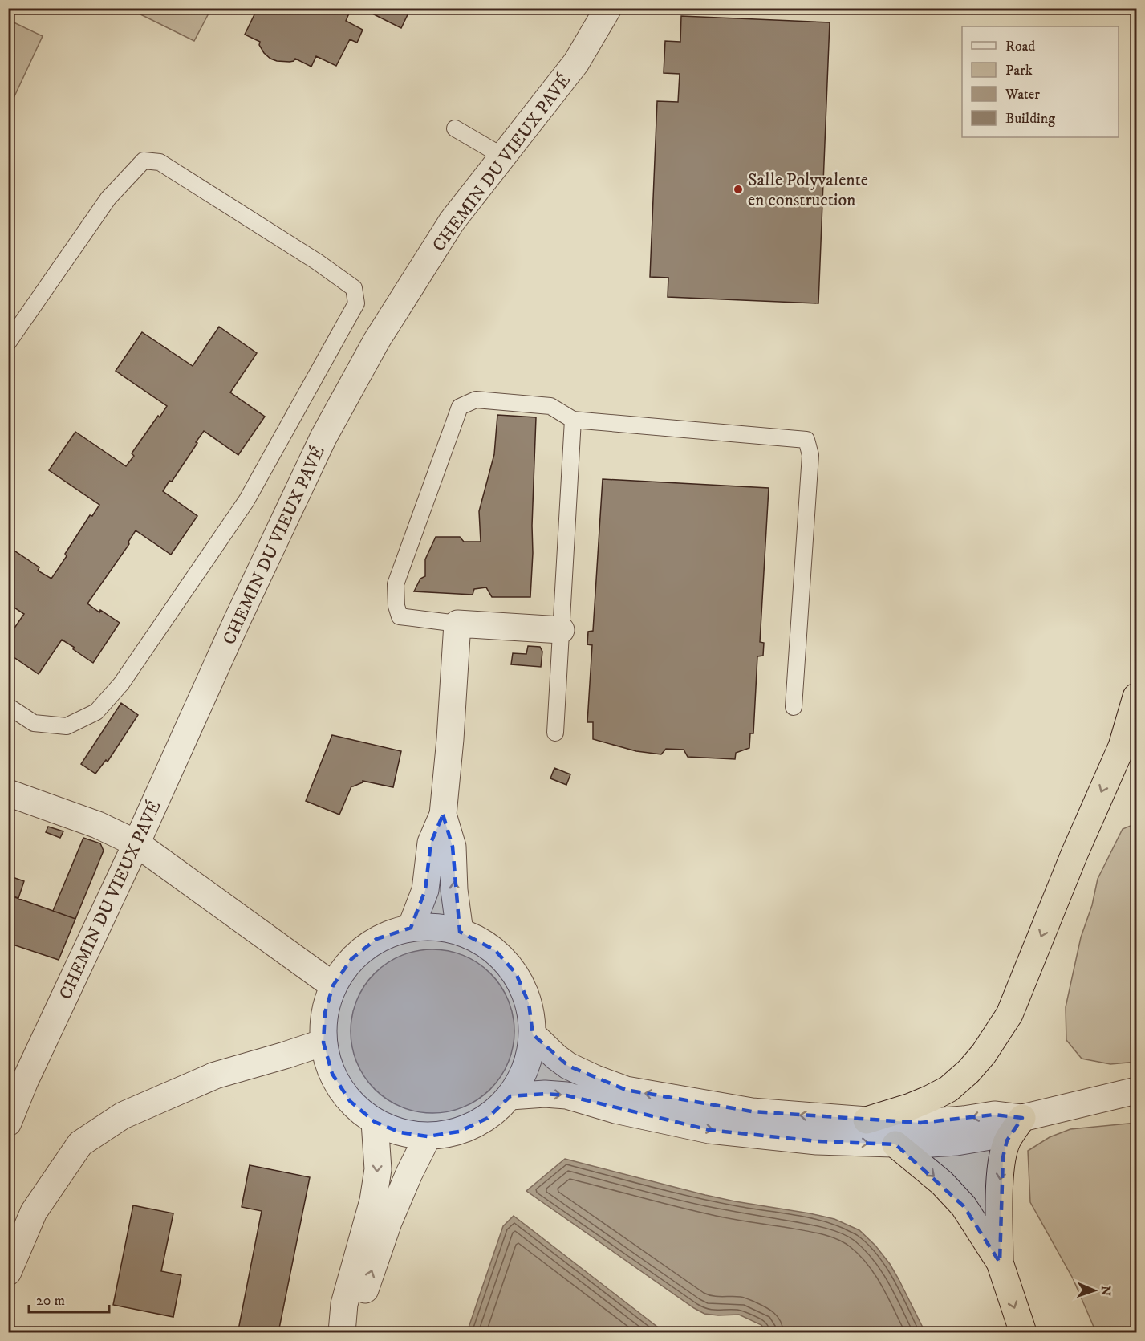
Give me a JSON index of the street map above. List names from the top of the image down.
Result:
{
  "streets": {
    "street": ["CHEMIN DU VIEUX PAVÉ"]
  },
  "places": ["Salle Polyvalente en construction"],
  "legend": [
    "Road",
    "Park",
    "Water",
    "Building"
  ],
  "scale_bar": "20 m",
  "north": "right"
}
